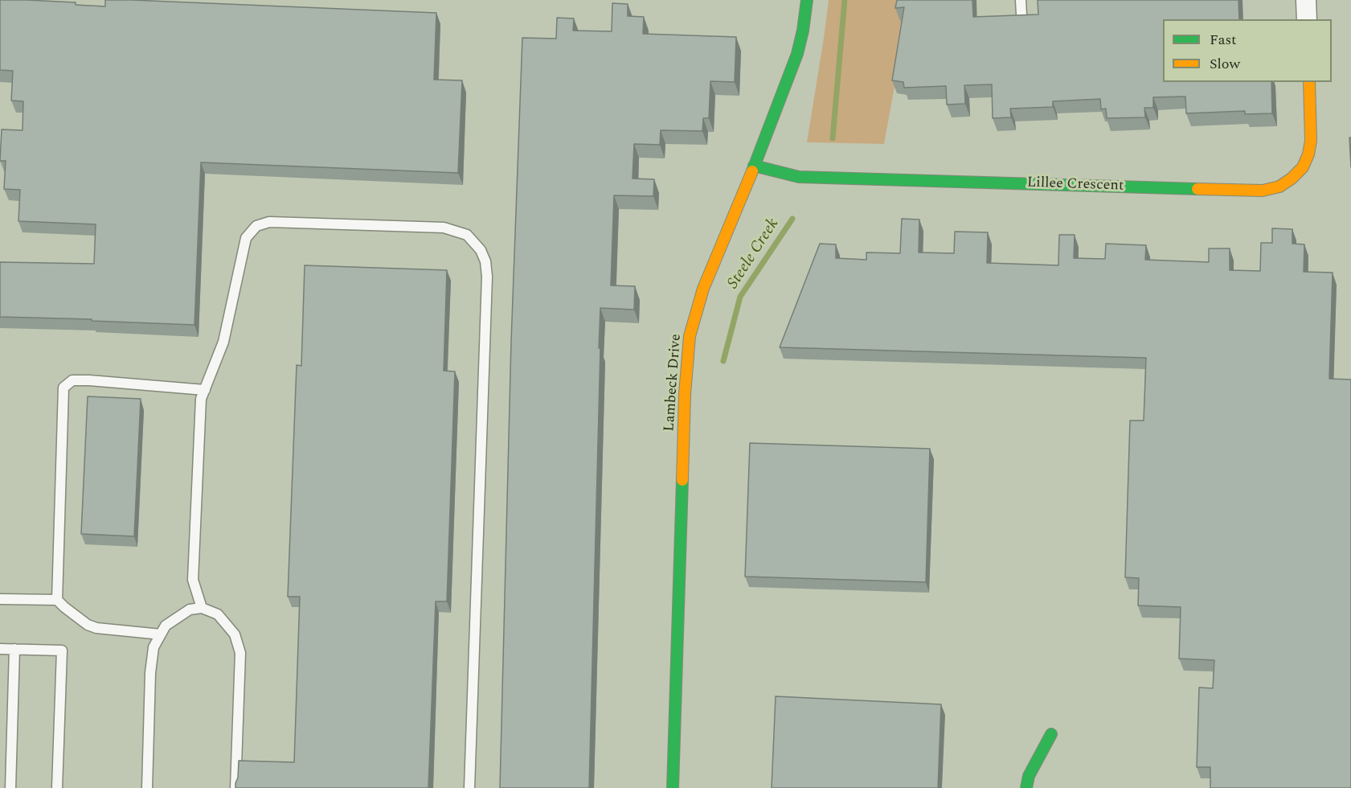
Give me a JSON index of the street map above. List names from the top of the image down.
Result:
{
  "streets": {
    "street": ["Lillee Crescent", "Lambeck Drive"]
  },
  "crossings": [
    ["Lillee Crescent", "Lambeck Drive"]
  ],
  "water": ["Steele Creek"],
  "legend": ["Fast", "Slow"]
}
